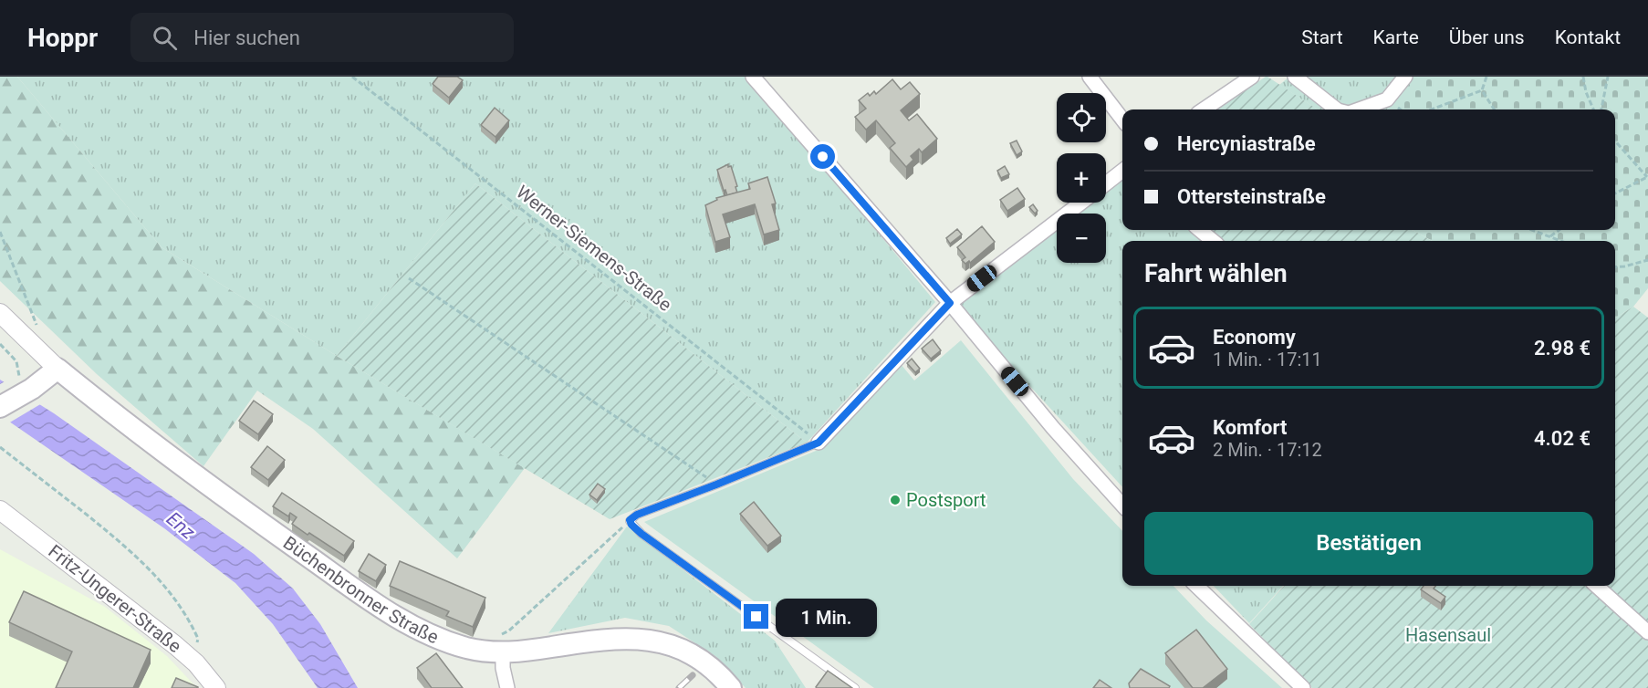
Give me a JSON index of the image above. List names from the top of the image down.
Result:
{
  "streets": {
    "main road": ["Büchenbronner Straße"],
    "street": ["Fritz-Ungerer-Straße"],
    "path": ["Werner-Siemens-Straße"]
  },
  "water": ["Enz"],
  "parks": ["Hasensaul"],
  "places": ["Postsport"],
  "page": {
    "header": "Hoppr",
    "search": "Hier suchen",
    "nav": [
      "Start",
      "Karte",
      "Über uns",
      "Kontakt"
    ],
    "map_buttons": ["+", "−"],
    "banner": ["Hercyniastraße", "Ottersteinstraße"],
    "heading": "Fahrt wählen",
    "list": [
      {
        "name": "Economy",
        "note": "1 Min. · 17:11",
        "value": "2.98 €"
      },
      {
        "name": "Komfort",
        "note": "2 Min. · 17:12",
        "value": "4.02 €"
      }
    ],
    "buttons": "Bestätigen",
    "bubble": "1 Min."
  }
}
